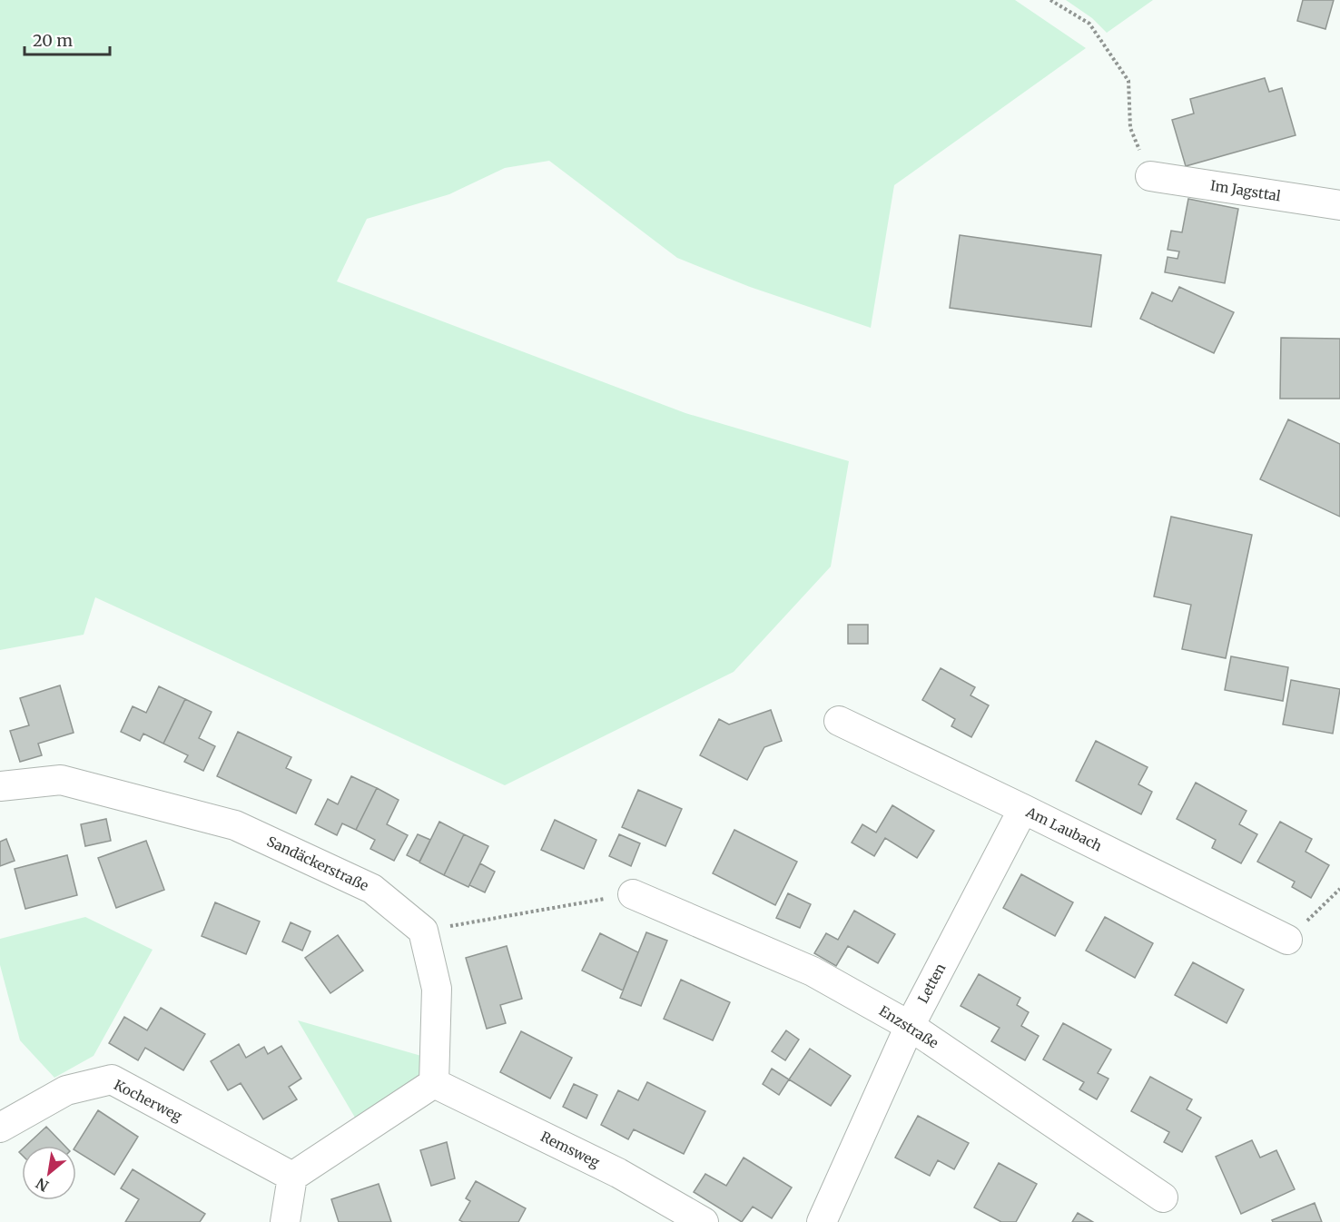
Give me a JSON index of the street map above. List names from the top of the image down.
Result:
{
  "streets": {
    "street": [
      "Im Jagsttal",
      "Am Laubach",
      "Sandäckerstraße",
      "Letten",
      "Enzstraße",
      "Kocherweg",
      "Remsweg"
    ]
  },
  "crossings": [
    ["Am Laubach", "Letten"],
    ["Letten", "Enzstraße"]
  ],
  "scale_bar": "20 m",
  "north": "bottom left"
}
